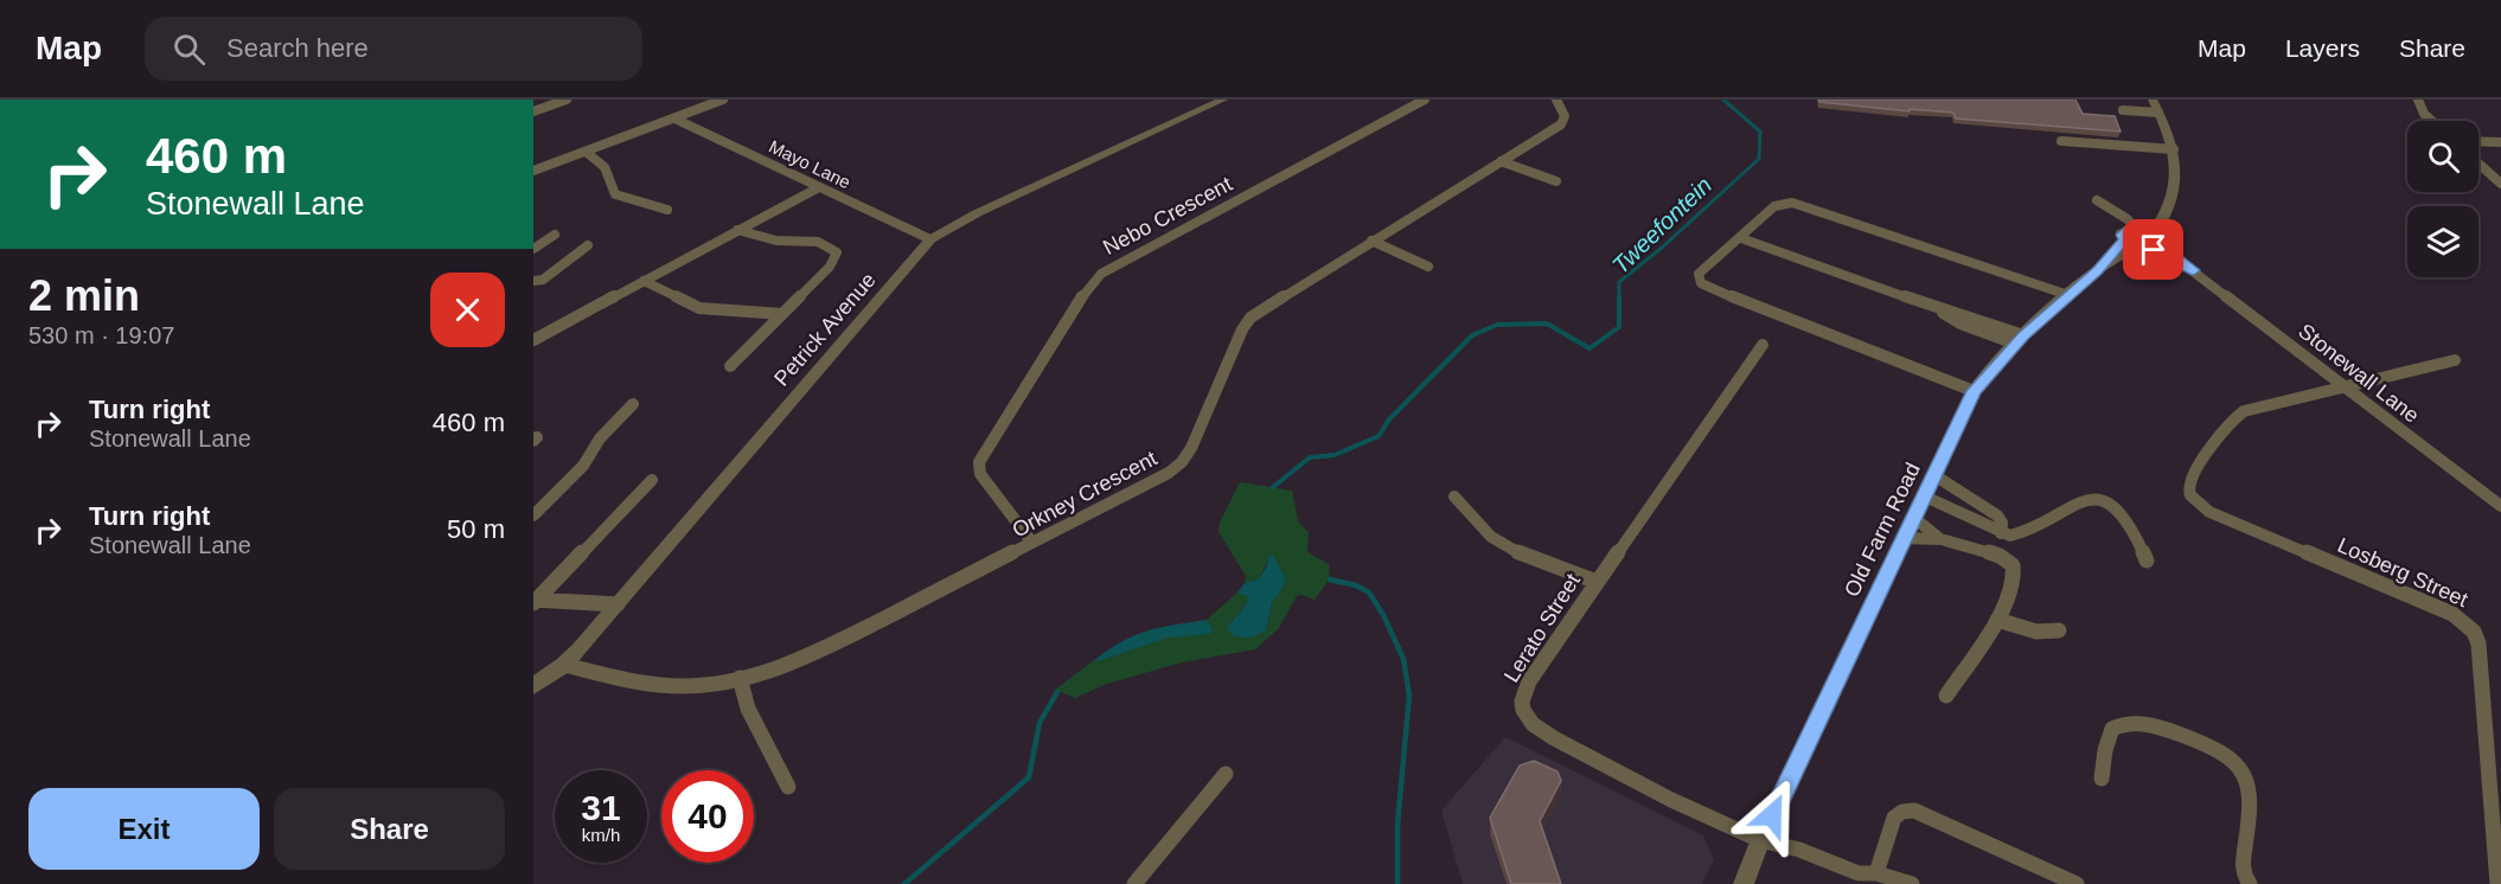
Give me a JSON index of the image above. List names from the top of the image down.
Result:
{
  "streets": {
    "street": [
      "Mayo Lane",
      "Nebo Crescent",
      "Petrick Avenue",
      "Stonewall Lane",
      "Orkney Crescent",
      "Old Farm Road",
      "Losberg Street",
      "Lerato Street"
    ]
  },
  "crossings": [
    ["Mayo Lane", "Petrick Avenue"],
    ["Nebo Crescent", "Orkney Crescent"],
    ["Petrick Avenue", "Orkney Crescent"],
    ["Stonewall Lane", "Old Farm Road"],
    ["Stonewall Lane", "Losberg Street"],
    ["Old Farm Road", "Lerato Street"]
  ],
  "water": ["Tweefontein"],
  "page": {
    "header": "Map",
    "search": "Search here",
    "nav": ["Map", "Layers", "Share"],
    "turn": ["460 m", "Stonewall Lane"],
    "heading": ["2 min", "530 m · 19:07"],
    "list": [
      {
        "name": "Turn right",
        "note": "Stonewall Lane",
        "value": "460 m"
      },
      {
        "name": "Turn right",
        "note": "Stonewall Lane",
        "value": "50 m"
      }
    ],
    "speed": "31 km/h",
    "limit": "40",
    "buttons": ["Exit", "Share"]
  }
}
